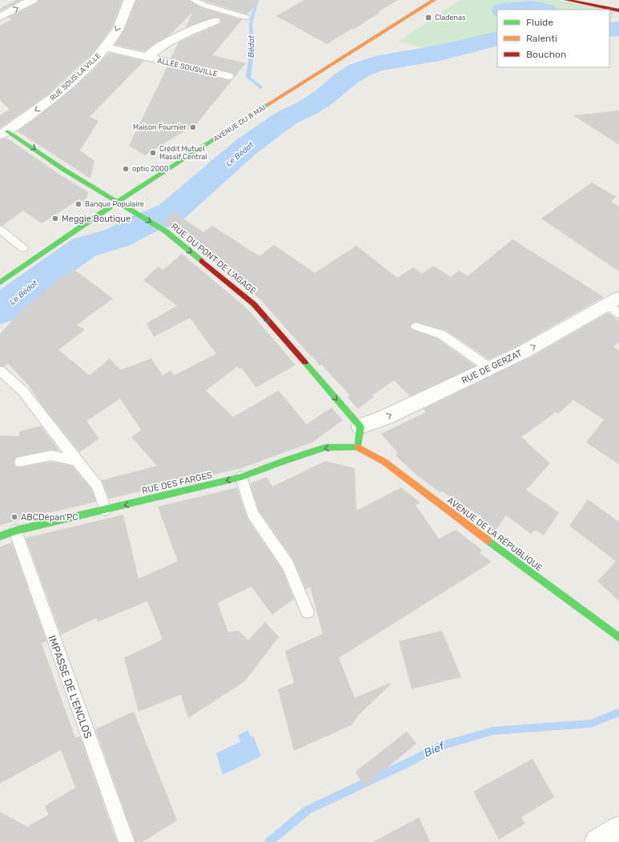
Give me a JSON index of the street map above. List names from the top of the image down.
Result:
{
  "streets": {
    "street": [
      "ALLÉE SOUSVILLE",
      "RUE SOUS LA VILLE",
      "AVENUE DU 8 MAI",
      "RUE DU PONT DE L'AGAGE",
      "RUE DE GERZAT",
      "RUE DES FARGES",
      "AVENUE DE LA RÉPUBLIQUE"
    ],
    "lane": ["IMPASSE DE L'ENCLOS"]
  },
  "crossings": [
    ["ALLÉE SOUSVILLE", "RUE SOUS LA VILLE"],
    ["RUE SOUS LA VILLE", "RUE DU PONT DE L'AGAGE"],
    ["AVENUE DU 8 MAI", "RUE DU PONT DE L'AGAGE"],
    ["RUE DU PONT DE L'AGAGE", "RUE DE GERZAT"],
    ["RUE DES FARGES", "AVENUE DE LA RÉPUBLIQUE"],
    ["RUE DES FARGES", "IMPASSE DE L'ENCLOS"]
  ],
  "one_way": [
    "RUE SOUS LA VILLE",
    "RUE DU PONT DE L'AGAGE",
    "RUE DE GERZAT",
    "RUE DES FARGES"
  ],
  "water": ["Bédat", "Le Bédat", "Bief"],
  "places": {
    "transit": ["Cladenas"],
    "other": [
      "Maison Fournier",
      "Crédit Mutuel Massif Central",
      "optic 2000",
      "Banque Populaire",
      "Meggie Boutique",
      "ABCDépan'PC"
    ]
  },
  "legend": ["Fluide", "Ralenti", "Bouchon"]
}
